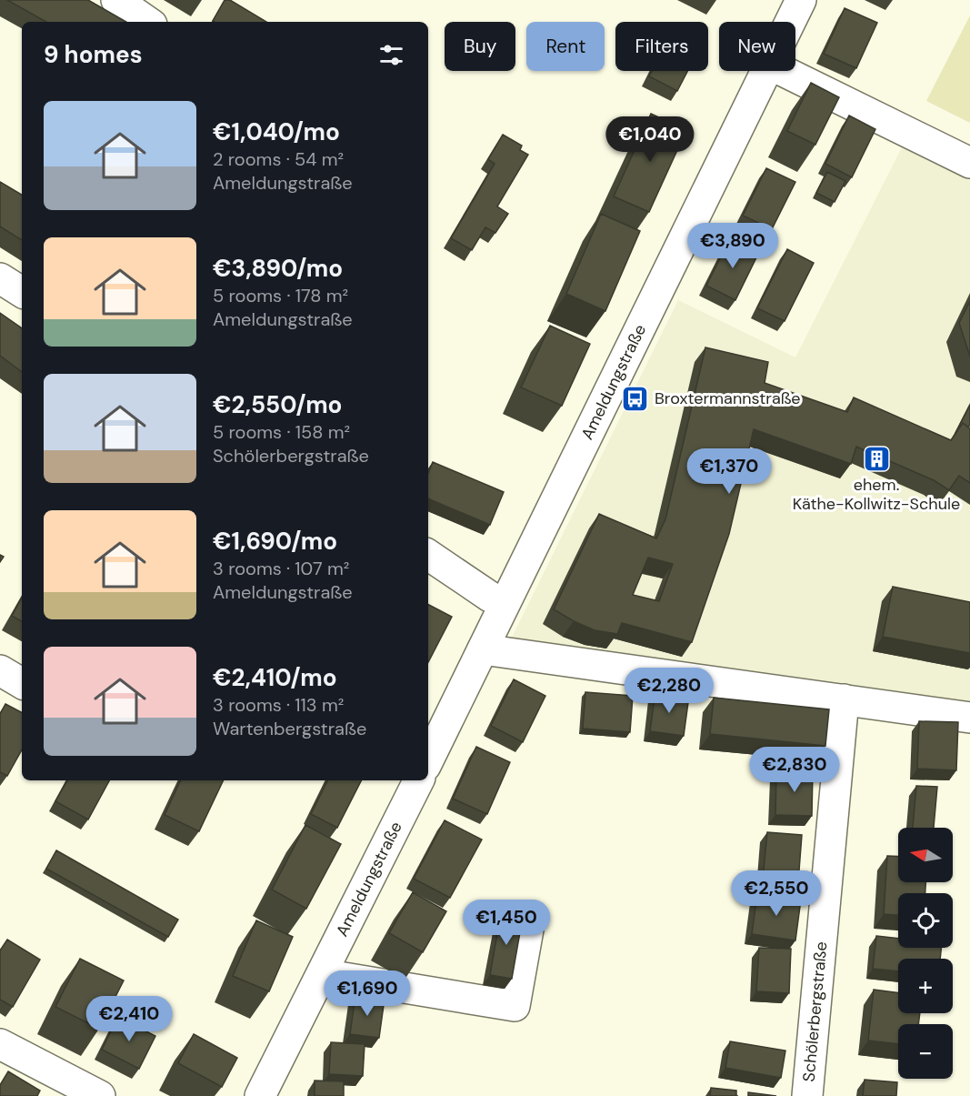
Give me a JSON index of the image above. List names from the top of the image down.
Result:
{
  "streets": {
    "street": ["Ameldungstraße", "Schölerbergstraße"]
  },
  "places": {
    "bus stop": ["Broxtermannstraße"],
    "building": ["ehem. Käthe-Kollwitz-Schule"]
  },
  "north": "left",
  "page": {
    "chip": [
      "Buy",
      "Rent",
      "Filters",
      "New"
    ],
    "heading": "9 homes",
    "list": [
      {
        "name": "€1,040/mo",
        "note": "2 rooms · 54 m² · Ameldungstraße"
      },
      {
        "name": "€3,890/mo",
        "note": "5 rooms · 178 m² · Ameldungstraße"
      },
      {
        "name": "€2,550/mo",
        "note": "5 rooms · 158 m² · Schölerbergstraße"
      },
      {
        "name": "€1,690/mo",
        "note": "3 rooms · 107 m² · Ameldungstraße"
      },
      {
        "name": "€2,410/mo",
        "note": "3 rooms · 113 m² · Wartenbergstraße"
      }
    ],
    "price": [
      "€1,040",
      "€3,890",
      "€1,370",
      "€2,280",
      "€2,830",
      "€2,550",
      "€1,450",
      "€1,690",
      "€2,410"
    ],
    "map_buttons": ["+", "−"]
  }
}
